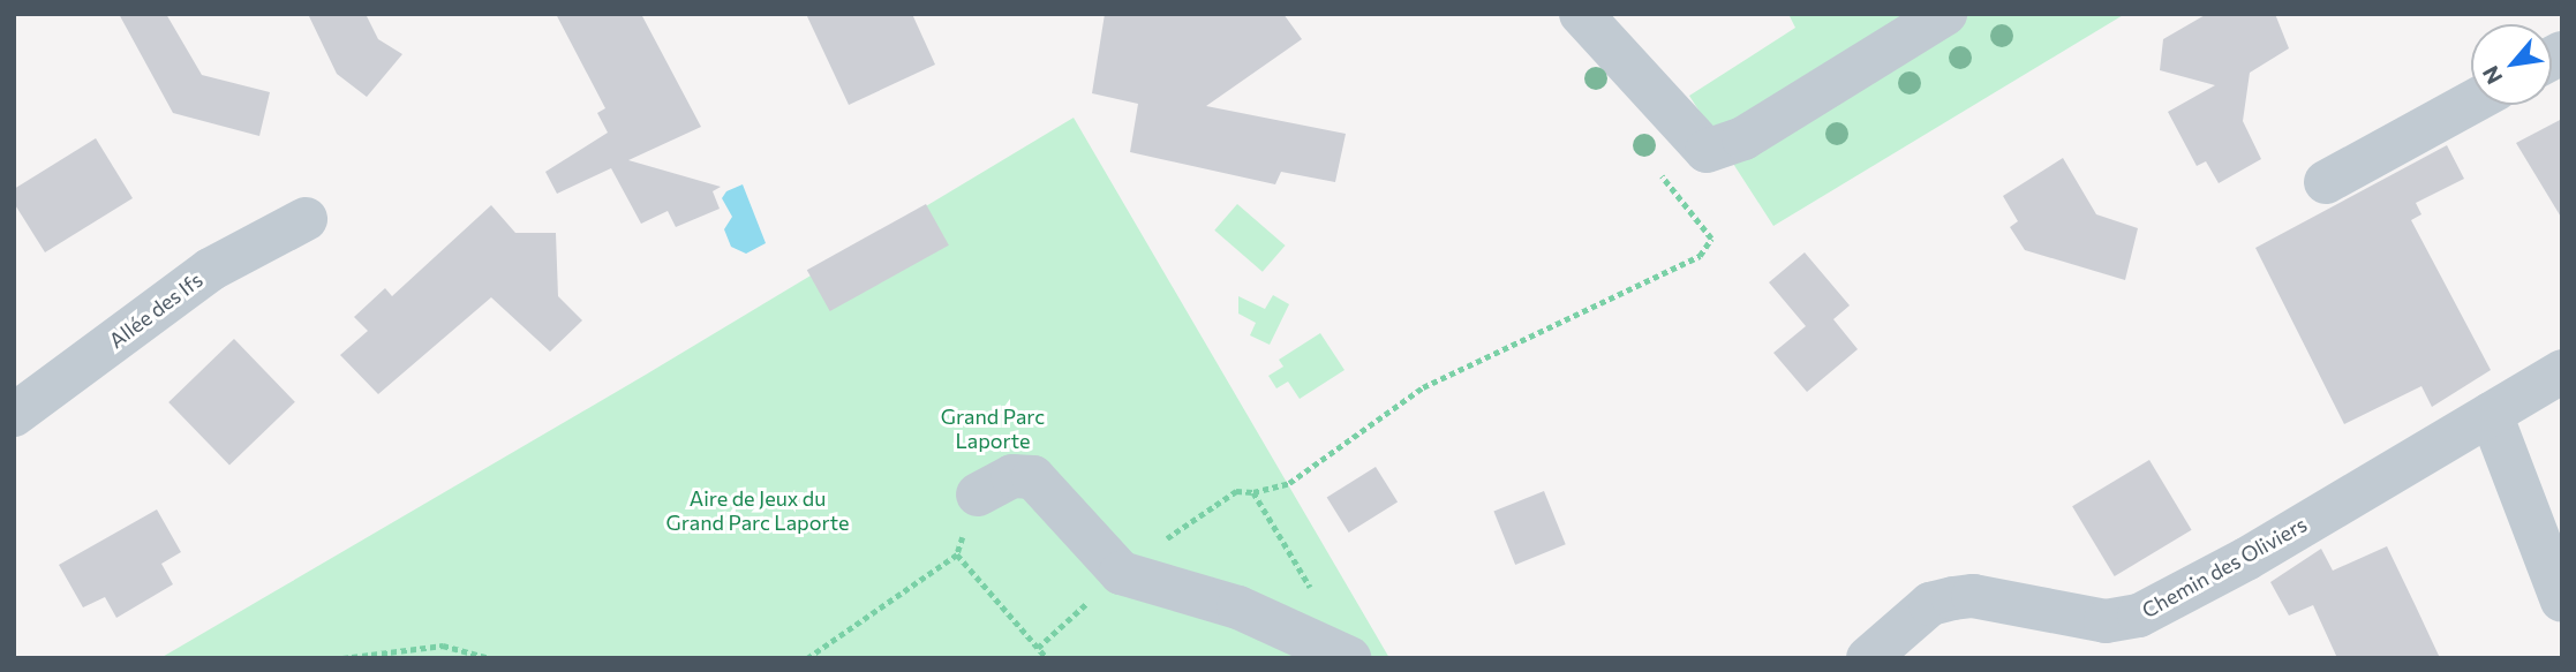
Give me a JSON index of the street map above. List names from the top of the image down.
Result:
{
  "streets": {
    "street": ["Allée des Ifs", "Chemin des Oliviers"]
  },
  "parks": ["Grand Parc Laporte", "Aire de Jeux du Grand Parc Laporte"],
  "north": "bottom left"
}
